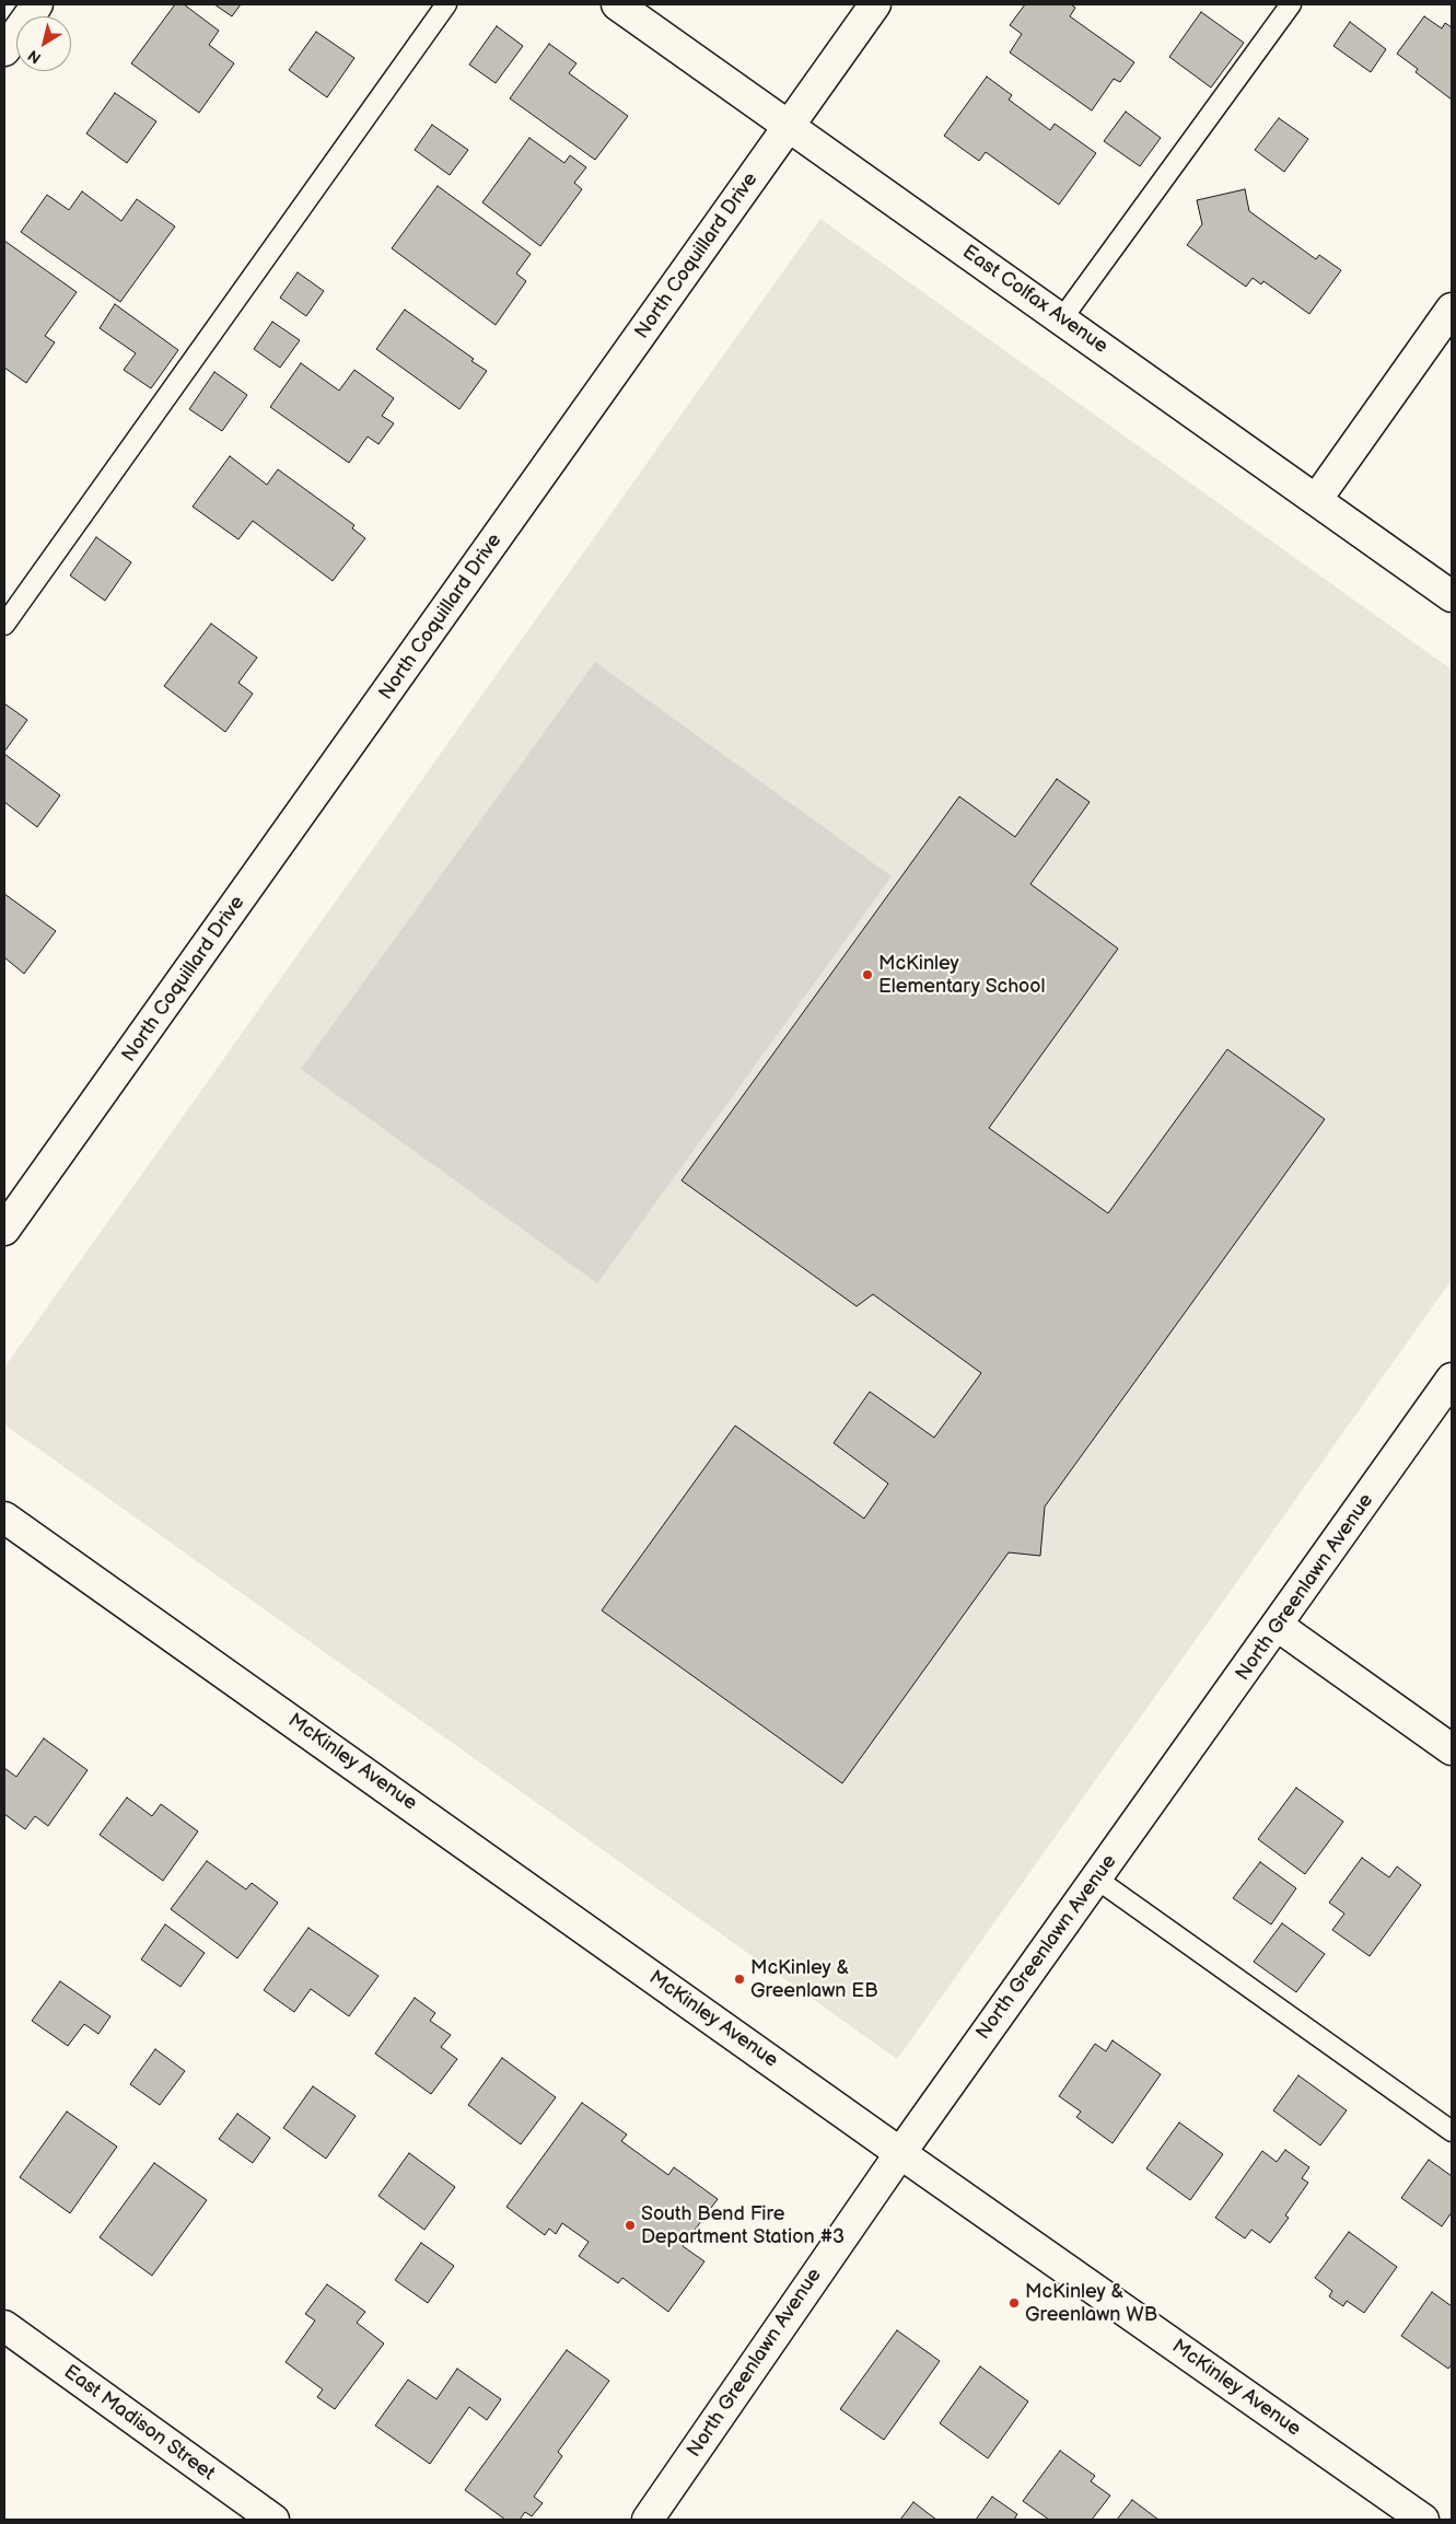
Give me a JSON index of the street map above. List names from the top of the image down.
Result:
{
  "streets": {
    "street": [
      "North Coquillard Drive",
      "East Colfax Avenue",
      "North Greenlawn Avenue",
      "McKinley Avenue",
      "East Madison Street"
    ]
  },
  "crossings": [
    ["North Coquillard Drive", "East Colfax Avenue"],
    ["North Greenlawn Avenue", "McKinley Avenue"]
  ],
  "places": [
    "McKinley Elementary School",
    "McKinley & Greenlawn EB",
    "South Bend Fire Department Station #3",
    "McKinley & Greenlawn WB"
  ],
  "north": "bottom left"
}
